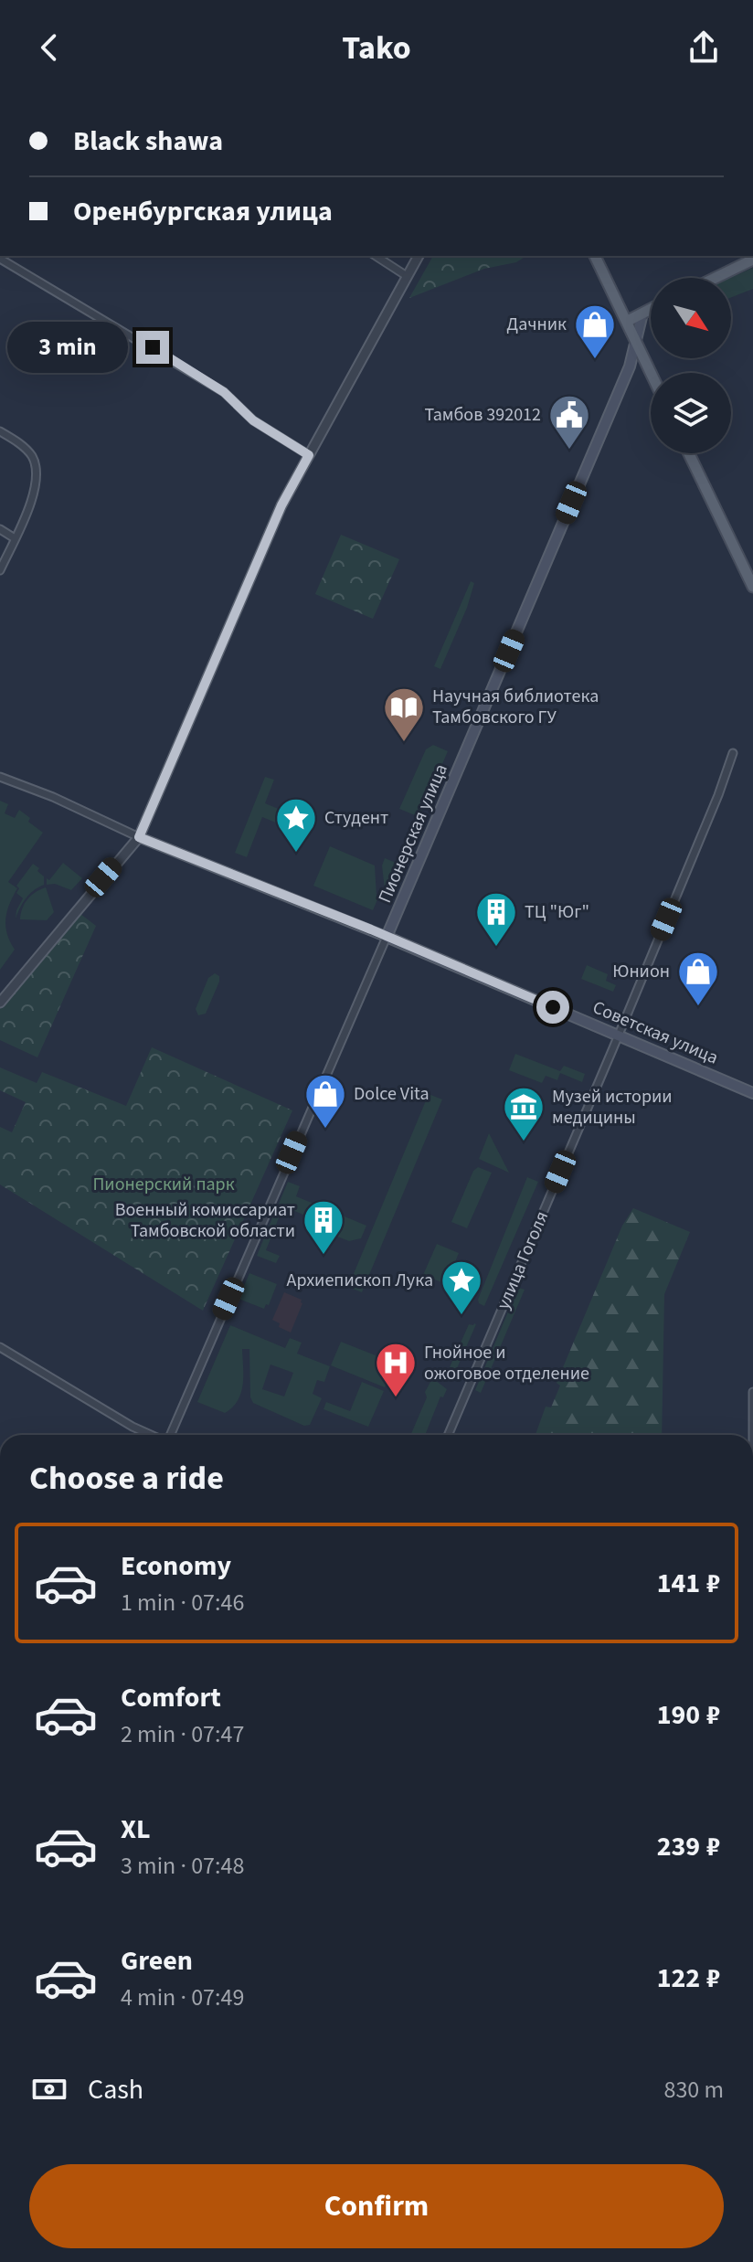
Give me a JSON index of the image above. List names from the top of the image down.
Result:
{
  "streets": {
    "main road": ["Пионерская улица", "Советская улица"],
    "street": ["улица Гоголя"]
  },
  "crossings": [
    ["Пионерская улица", "Советская улица"],
    ["Советская улица", "улица Гоголя"]
  ],
  "parks": ["Пионерский парк"],
  "places": {
    "shop": ["Дачник", "Юнион", "Dolce Vita"],
    "public building": ["Тамбов 392012"],
    "library": ["Научная библиотека Тамбовского ГУ"],
    "place": ["Студент", "Архиепископ Лука"],
    "building": ["ТЦ \"Юг\"", "Военный комиссариат Тамбовской области"],
    "museum": ["Музей истории медицины"],
    "hospital": ["Гнойное и ожоговое отделение"]
  },
  "north": "bottom right",
  "page": {
    "header": "Tako",
    "banner": ["Black shawa", "Оренбургская улица"],
    "bubble": "3 min",
    "heading": "Choose a ride",
    "list": [
      {
        "name": "Economy",
        "note": "1 min · 07:46",
        "value": "141 ₽"
      },
      {
        "name": "Comfort",
        "note": "2 min · 07:47",
        "value": "190 ₽"
      },
      {
        "name": "XL",
        "note": "3 min · 07:48",
        "value": "239 ₽"
      },
      {
        "name": "Green",
        "note": "4 min · 07:49",
        "value": "122 ₽"
      }
    ],
    "pay": ["Cash", "830 m"],
    "buttons": "Confirm"
  }
}
